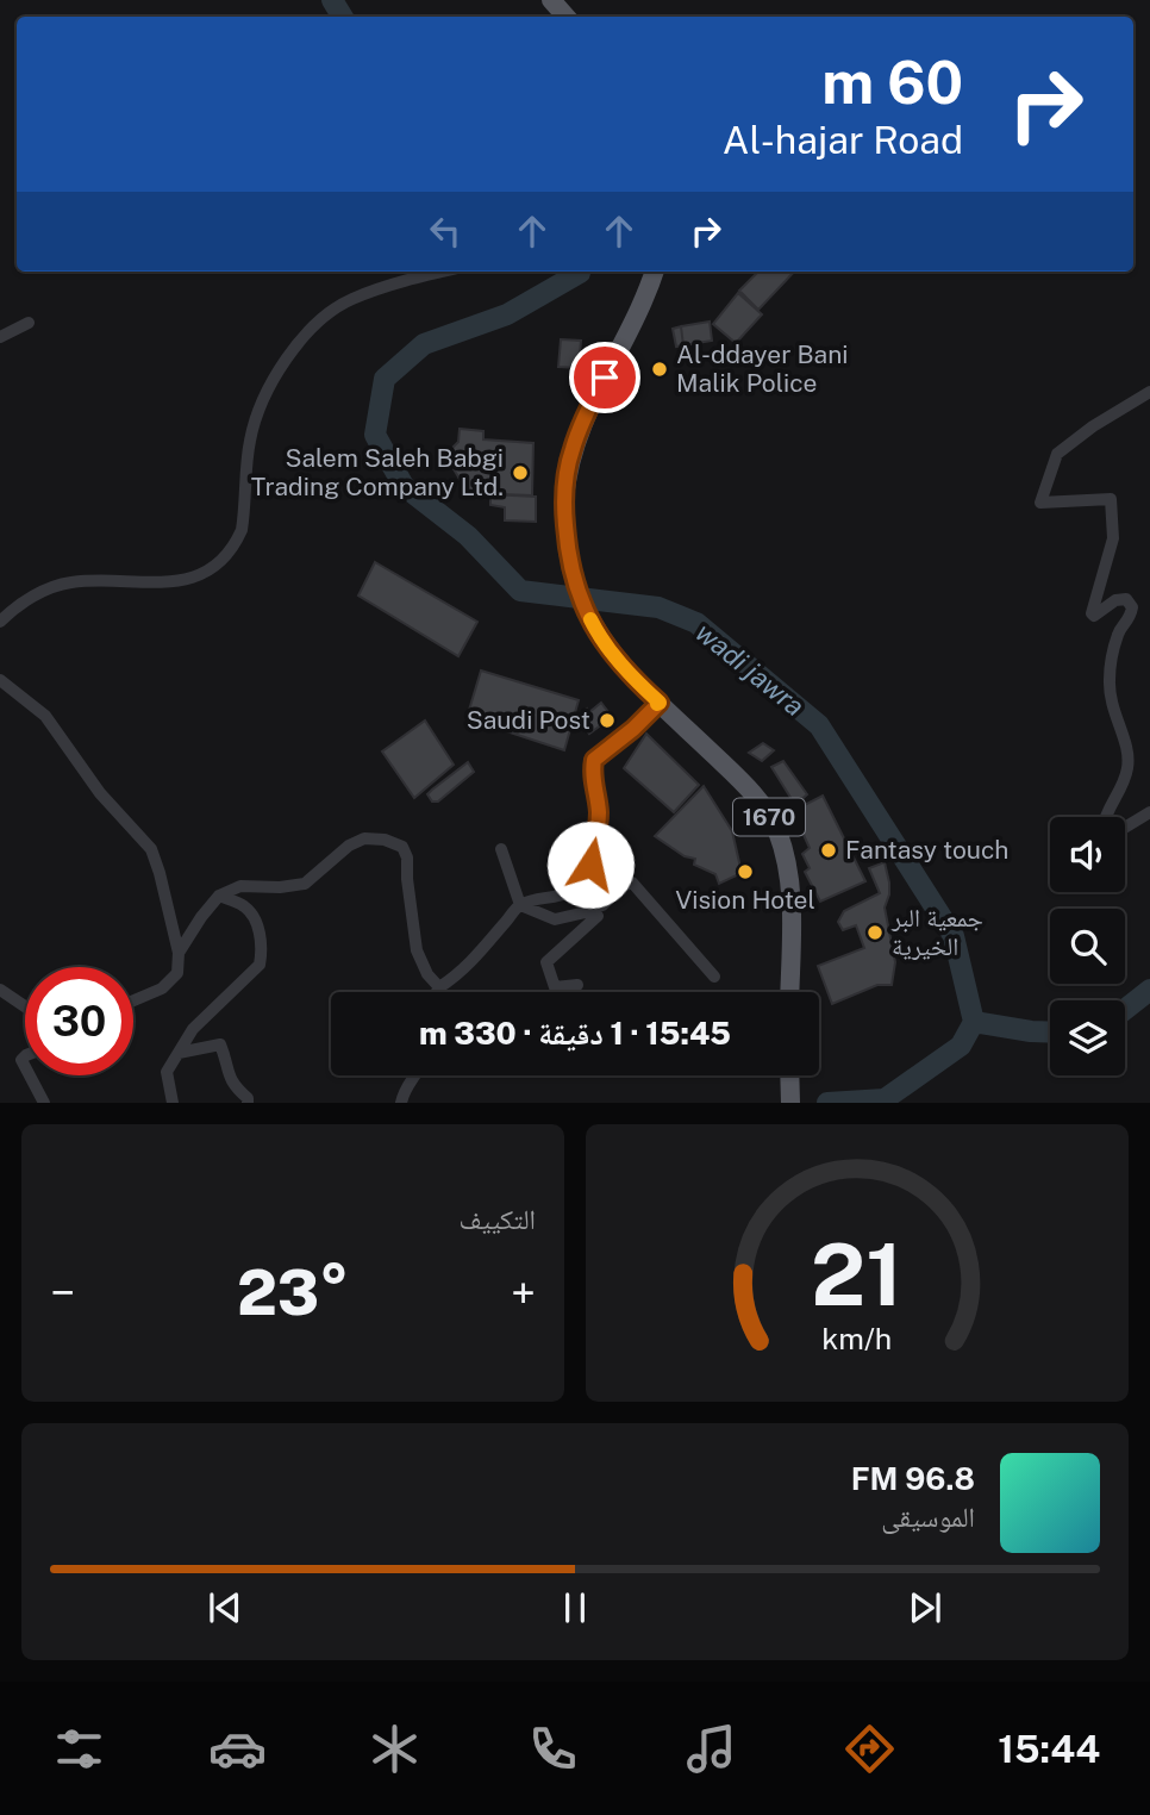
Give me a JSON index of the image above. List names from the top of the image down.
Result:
{
  "streets": {
    "main road": ["1670"]
  },
  "water": ["wadi jawra"],
  "places": [
    "Al-ddayer Bani Malik Police",
    "Salem Saleh Babgi Trading Company Ltd.",
    "Saudi Post",
    "Fantasy touch",
    "Vision Hotel",
    "جمعية البر الخيرية"
  ],
  "page": {
    "turn": ["60 m", "Al-hajar Road"],
    "limit": "30",
    "trip": "15:45 · 1 دقيقة · 330 m",
    "tile": "التكييف",
    "heat": ["−", "23°", "+"],
    "song": ["96.8 FM", "الموسيقى"],
    "tabs": "15:44",
    "gauge": ["21", "km/h"]
  }
}
